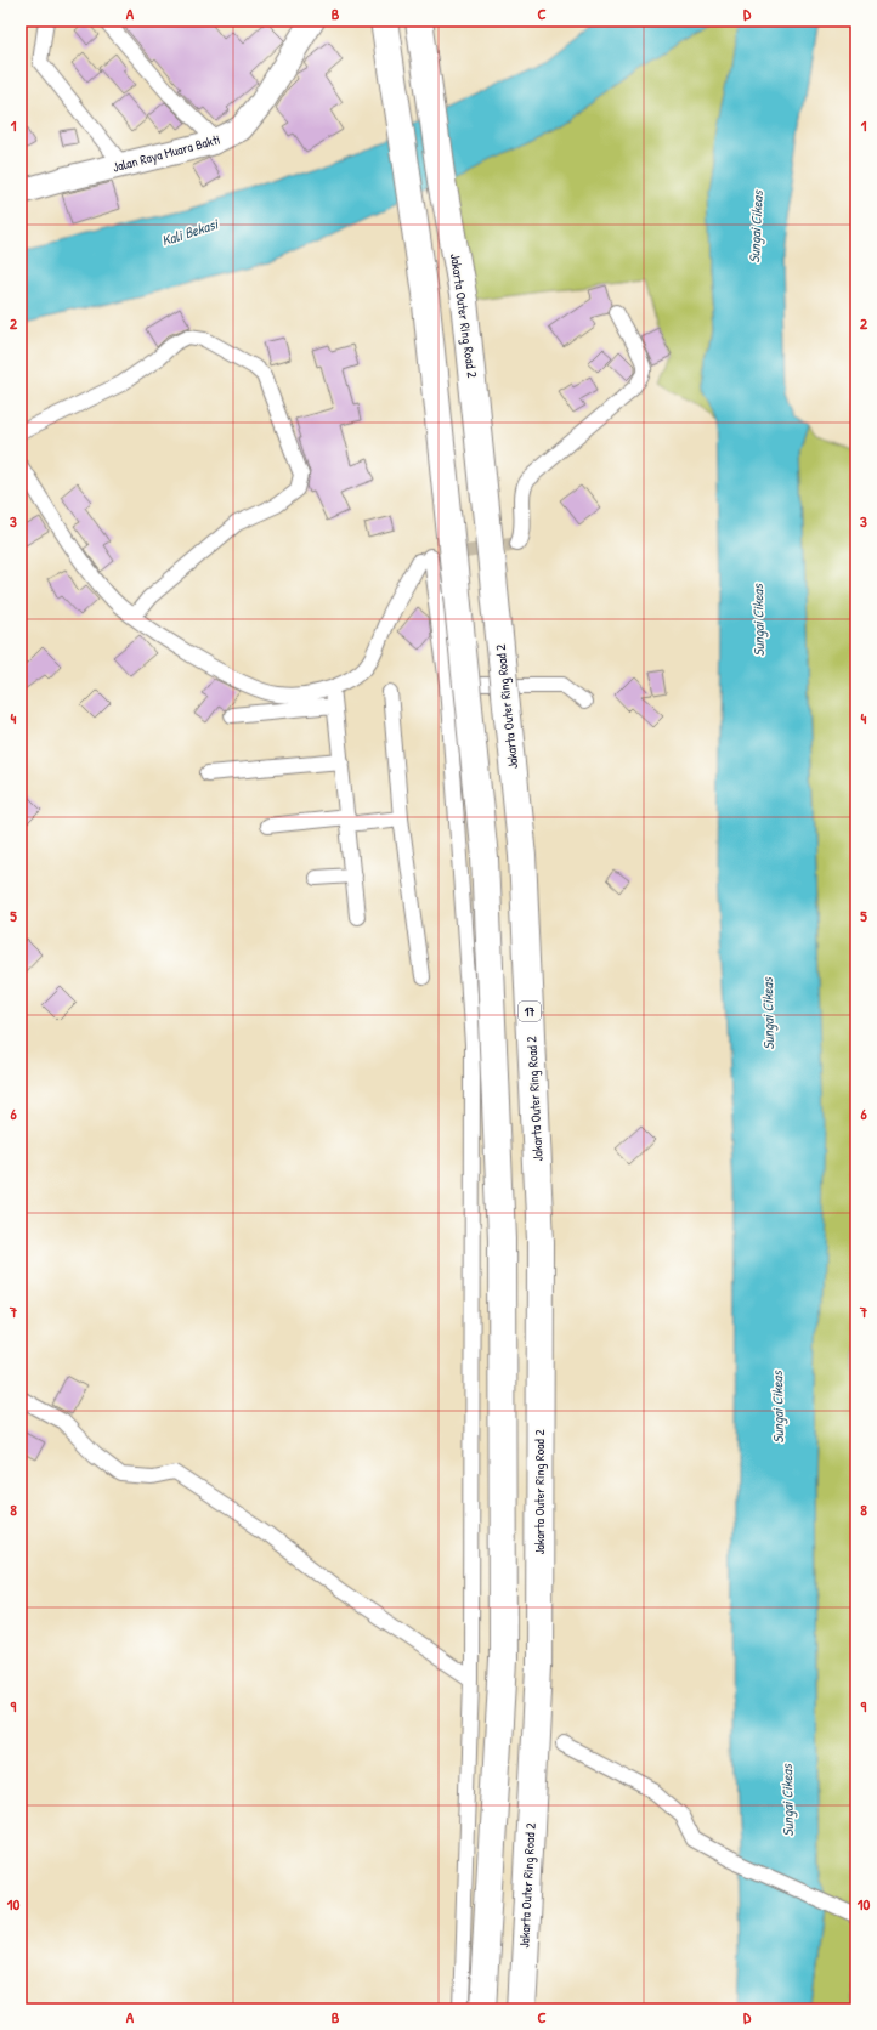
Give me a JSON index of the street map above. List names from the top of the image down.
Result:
{
  "streets": {
    "highway": ["Jakarta Outer Ring Road 2", "17"],
    "main road": ["Jalan Raya Muara Bakti"]
  },
  "water": ["Sungai Cikeas", "Kali Bekasi"],
  "grid": {
    "columns": [
      "A",
      "B",
      "C",
      "D"
    ],
    "rows": [
      "1",
      "2",
      "3",
      "4",
      "5",
      "6",
      "7",
      "8",
      "9",
      "10"
    ]
  }
}
